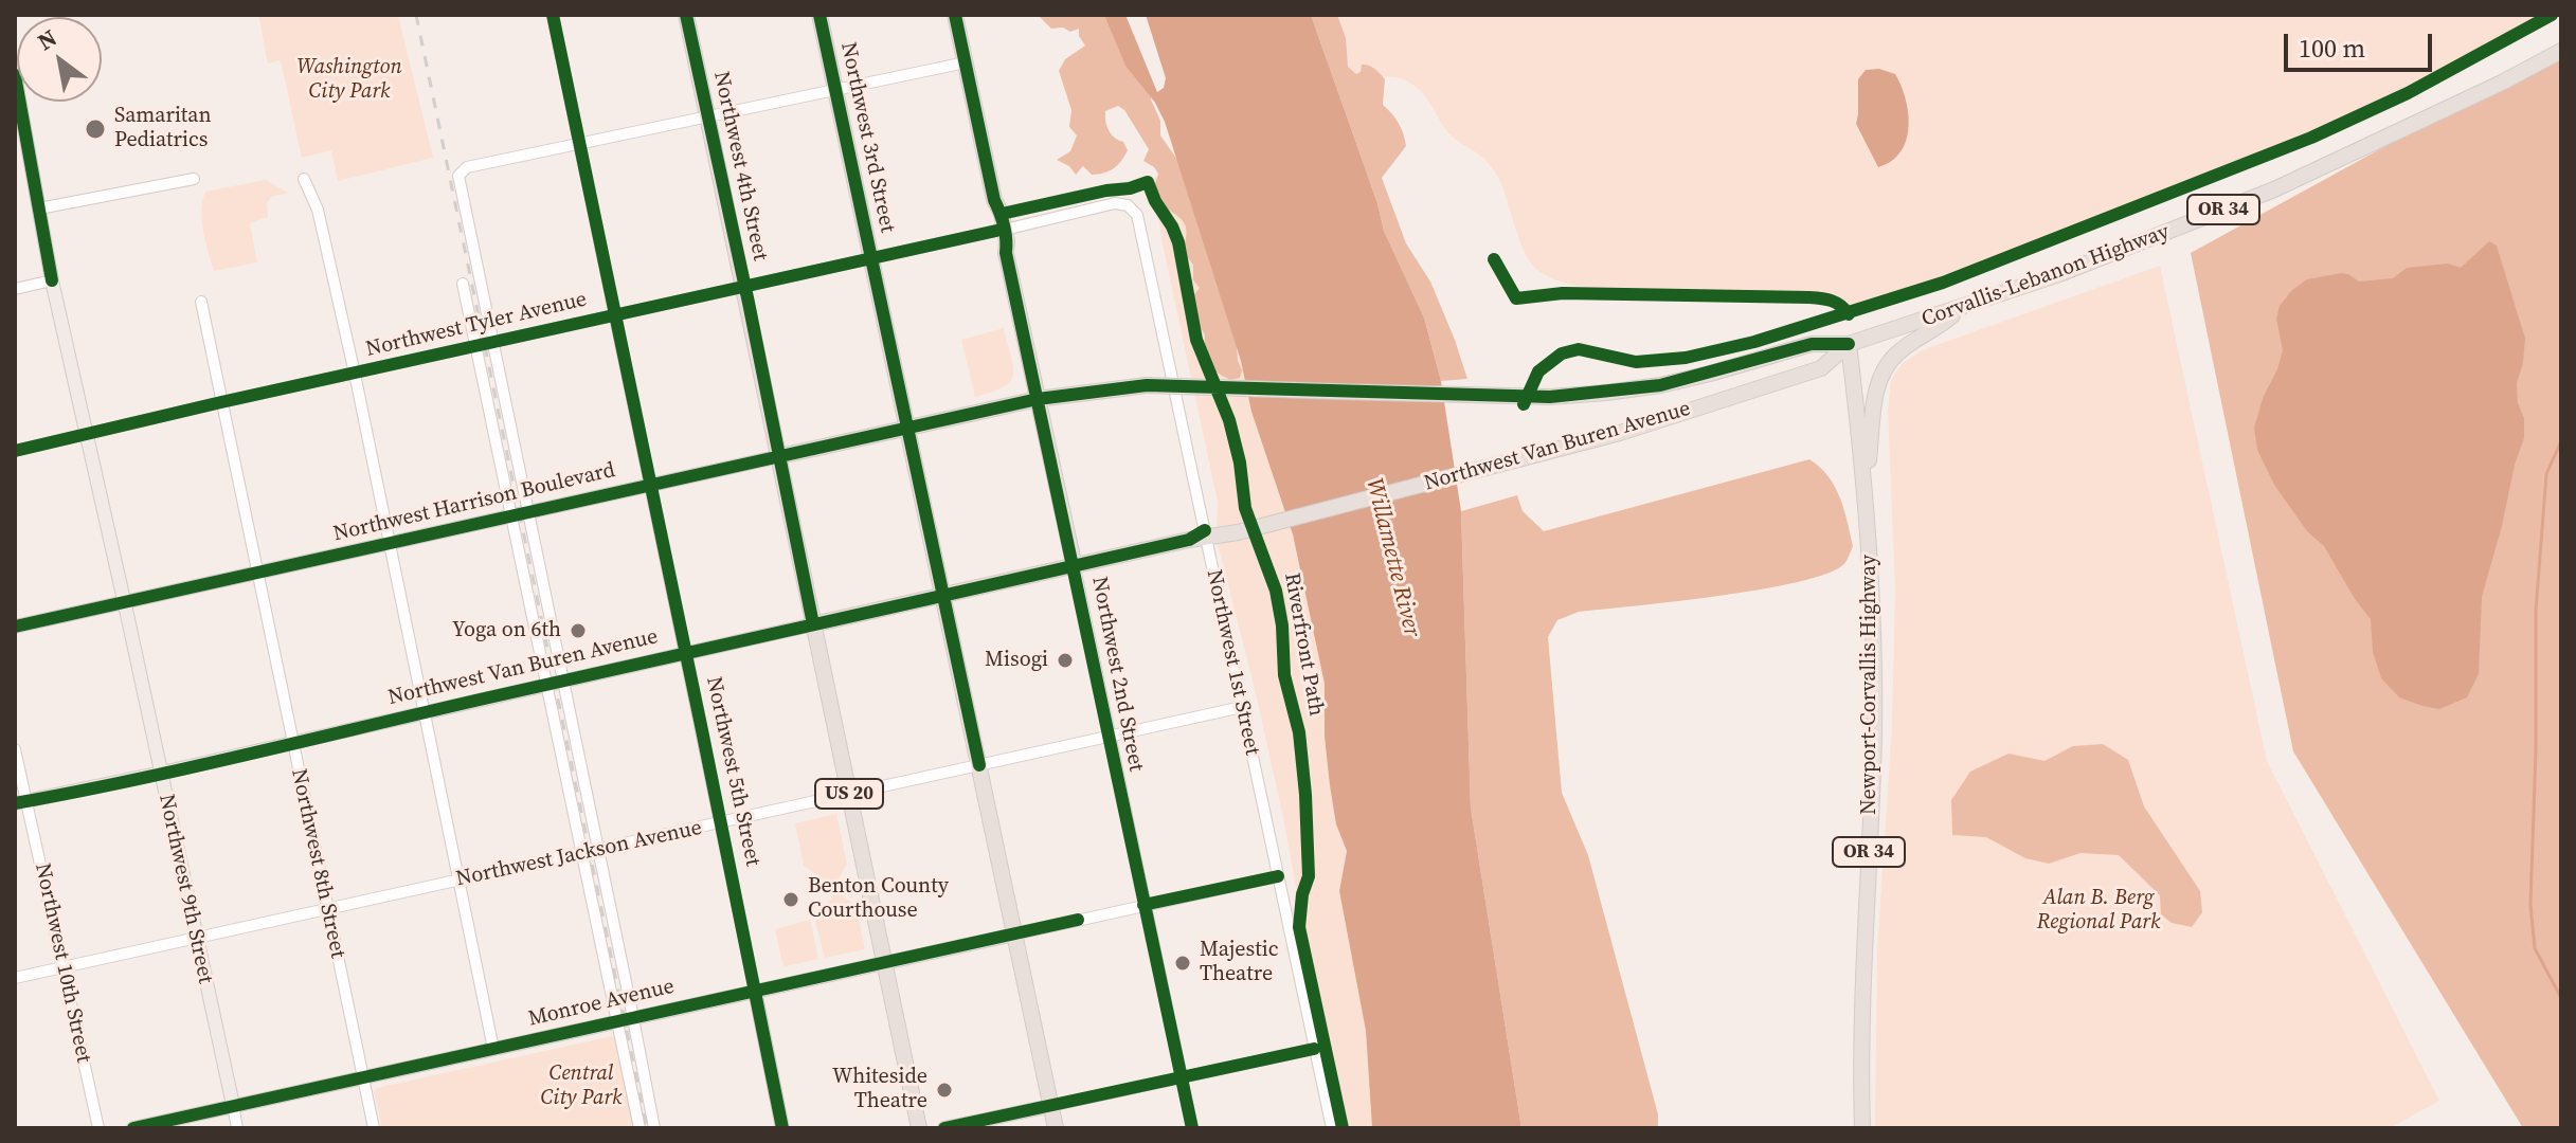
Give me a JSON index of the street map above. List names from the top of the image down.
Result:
{
  "streets": {
    "highway": [
      "Northwest 3rd Street",
      "Northwest 4th Street",
      "OR 34",
      "Corvallis-Lebanon Highway",
      "Northwest Van Buren Avenue",
      "Northwest Harrison Boulevard",
      "Northwest 2nd Street",
      "Newport-Corvallis Highway",
      "US 20"
    ],
    "main road": ["Northwest 9th Street", "Monroe Avenue"],
    "street": [
      "Northwest Tyler Avenue",
      "Northwest 1st Street",
      "Northwest 5th Street",
      "Northwest Jackson Avenue",
      "Northwest 8th Street",
      "Northwest 10th Street"
    ],
    "cycle path": ["Riverfront Path"]
  },
  "crossings": [
    ["Northwest 3rd Street", "Northwest Tyler Avenue"],
    ["Northwest 3rd Street", "Northwest Van Buren Avenue"],
    ["Northwest 3rd Street", "Northwest Harrison Boulevard"],
    ["Northwest 3rd Street", "Northwest Jackson Avenue"],
    ["Northwest 3rd Street", "Monroe Avenue"],
    ["Northwest 4th Street", "Northwest Tyler Avenue"],
    ["Northwest 4th Street", "Northwest Van Buren Avenue"],
    ["Northwest 4th Street", "Northwest Harrison Boulevard"],
    ["Northwest 4th Street", "US 20"],
    ["Northwest 4th Street", "Northwest Jackson Avenue"],
    ["Northwest 4th Street", "Monroe Avenue"],
    ["OR 34", "Corvallis-Lebanon Highway"],
    ["OR 34", "Newport-Corvallis Highway"],
    ["Corvallis-Lebanon Highway", "Northwest Van Buren Avenue"],
    ["Corvallis-Lebanon Highway", "Northwest Harrison Boulevard"],
    ["Corvallis-Lebanon Highway", "Newport-Corvallis Highway"],
    ["Northwest Tyler Avenue", "Northwest 1st Street"],
    ["Northwest Tyler Avenue", "Northwest 2nd Street"],
    ["Northwest Tyler Avenue", "Northwest 5th Street"],
    ["Northwest Tyler Avenue", "Northwest 8th Street"],
    ["Northwest Tyler Avenue", "Northwest 9th Street"],
    ["Northwest Van Buren Avenue", "Northwest Harrison Boulevard"],
    ["Northwest Van Buren Avenue", "Northwest 1st Street"],
    ["Northwest Van Buren Avenue", "Northwest 2nd Street"],
    ["Northwest Van Buren Avenue", "Newport-Corvallis Highway"],
    ["Northwest Van Buren Avenue", "Northwest 5th Street"],
    ["Northwest Van Buren Avenue", "Northwest 8th Street"],
    ["Northwest Van Buren Avenue", "Northwest 9th Street"],
    ["Northwest Van Buren Avenue", "Northwest 10th Street"],
    ["Northwest Harrison Boulevard", "Northwest 2nd Street"],
    ["Northwest Harrison Boulevard", "Newport-Corvallis Highway"],
    ["Northwest Harrison Boulevard", "Northwest 5th Street"],
    ["Northwest Harrison Boulevard", "Northwest 8th Street"],
    ["Northwest Harrison Boulevard", "Northwest 9th Street"],
    ["Northwest 1st Street", "Northwest Jackson Avenue"],
    ["Northwest 1st Street", "Monroe Avenue"],
    ["Northwest 2nd Street", "Northwest Jackson Avenue"],
    ["Northwest 2nd Street", "Monroe Avenue"],
    ["Northwest 5th Street", "Northwest Jackson Avenue"],
    ["Northwest 5th Street", "Monroe Avenue"],
    ["US 20", "Monroe Avenue"],
    ["Northwest Jackson Avenue", "Northwest 8th Street"],
    ["Northwest Jackson Avenue", "Northwest 9th Street"],
    ["Northwest Jackson Avenue", "Northwest 10th Street"],
    ["Northwest 8th Street", "Monroe Avenue"],
    ["Northwest 9th Street", "Monroe Avenue"]
  ],
  "water": ["Willamette River"],
  "parks": ["Washington City Park", "Alan B. Berg Regional Park", "Central City Park"],
  "places": [
    "Samaritan Pediatrics",
    "Yoga on 6th",
    "Misogi",
    "Benton County Courthouse",
    "Majestic Theatre",
    "Whiteside Theatre"
  ],
  "scale_bar": "100 m",
  "north": "top left"
}
